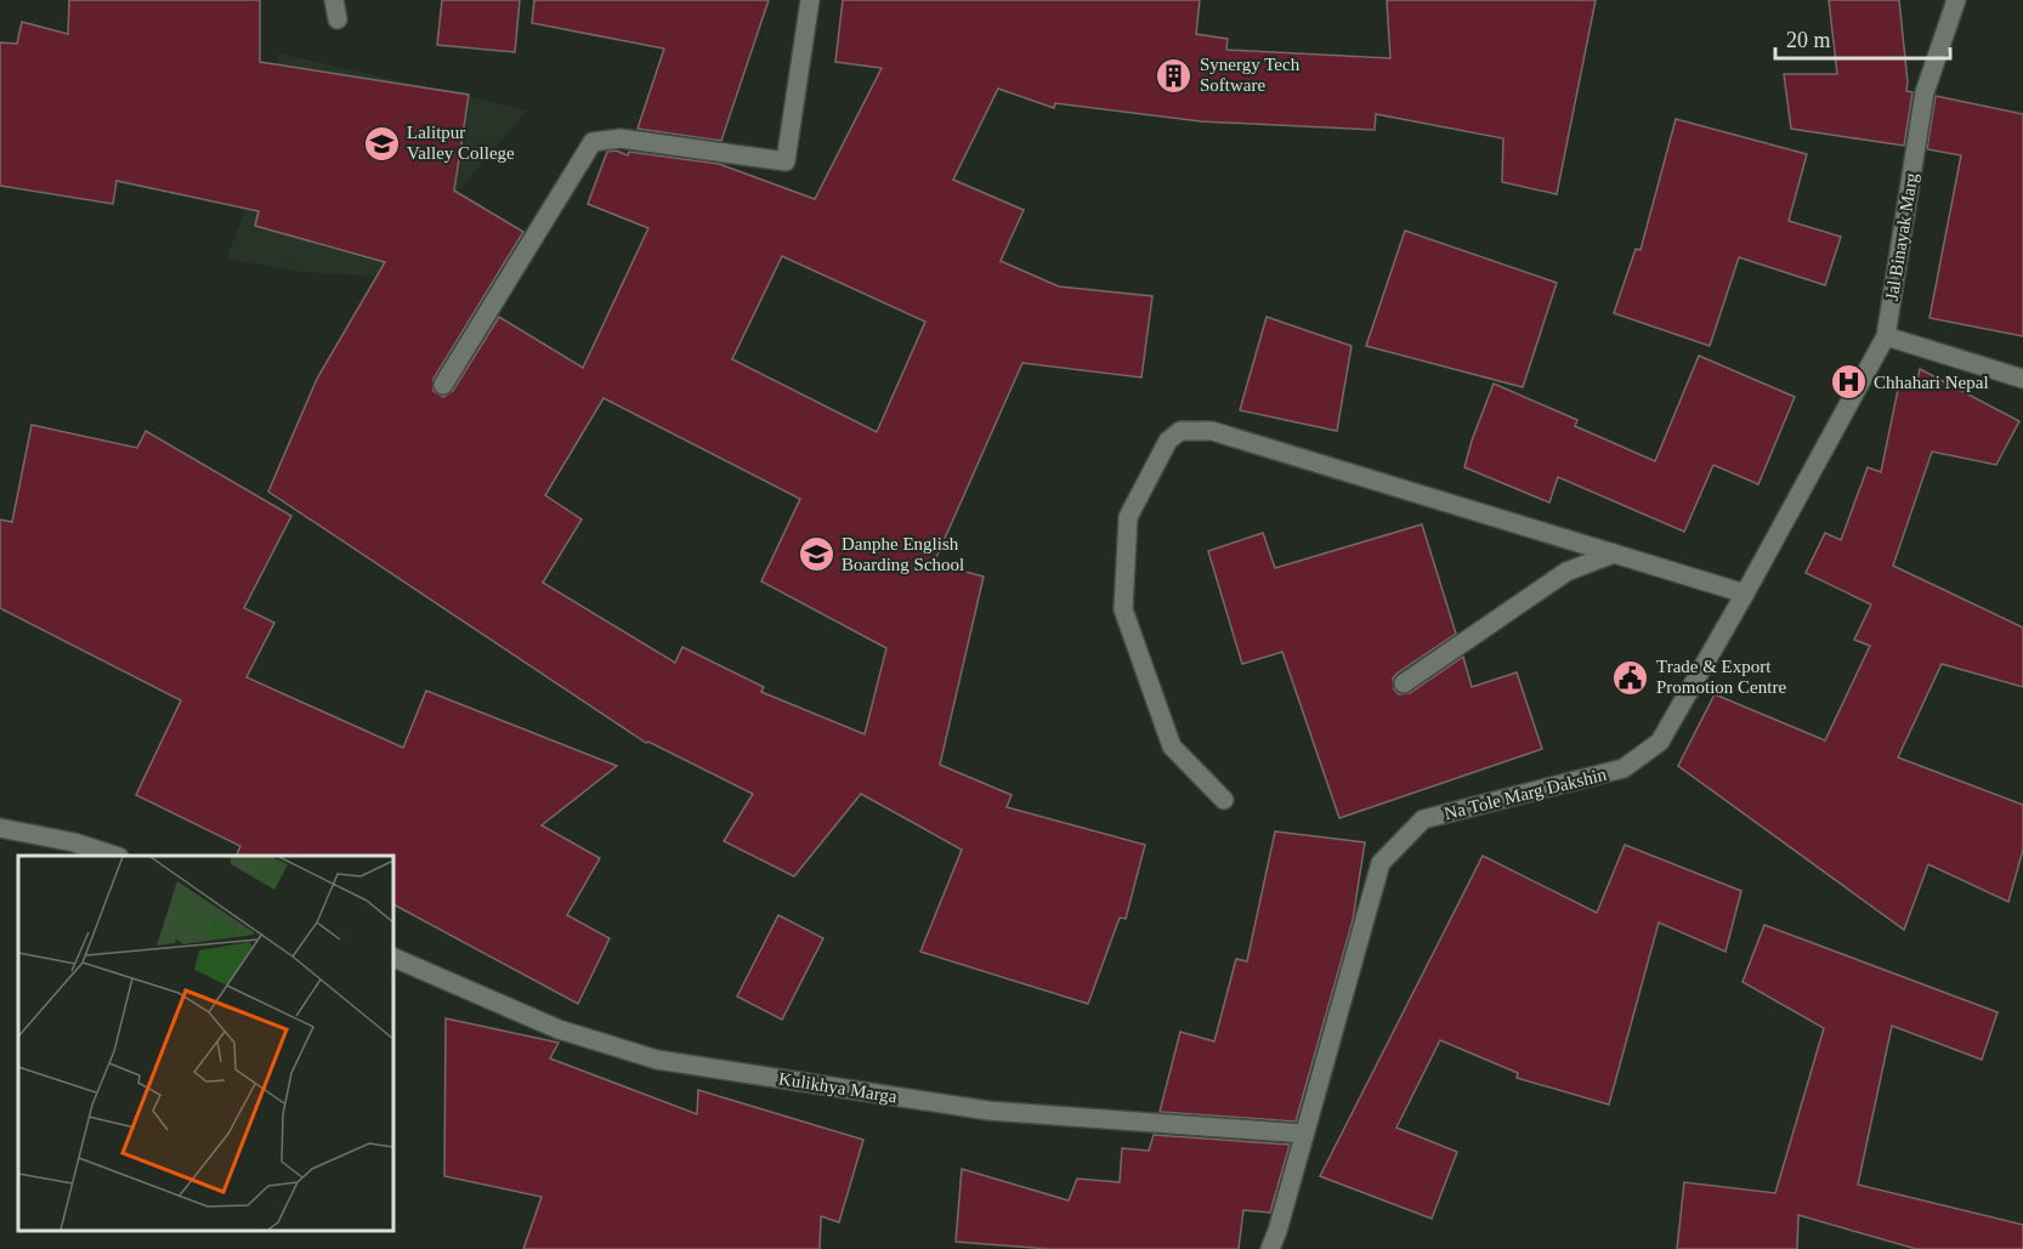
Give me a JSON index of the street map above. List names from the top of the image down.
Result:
{
  "streets": {
    "street": ["Jal Binayak Marg", "Na Tole Marg Dakshin", "Kulikhya Marga"]
  },
  "crossings": [
    ["Jal Binayak Marg", "Na Tole Marg Dakshin"],
    ["Na Tole Marg Dakshin", "Kulikhya Marga"]
  ],
  "places": {
    "building": ["Synergy Tech Software"],
    "school or university": ["Lalitpur Valley College", "Danphe English Boarding School"],
    "hospital": ["Chhahari Nepal"],
    "public building": ["Trade & Export Promotion Centre"]
  },
  "scale_bar": "20 m"
}
